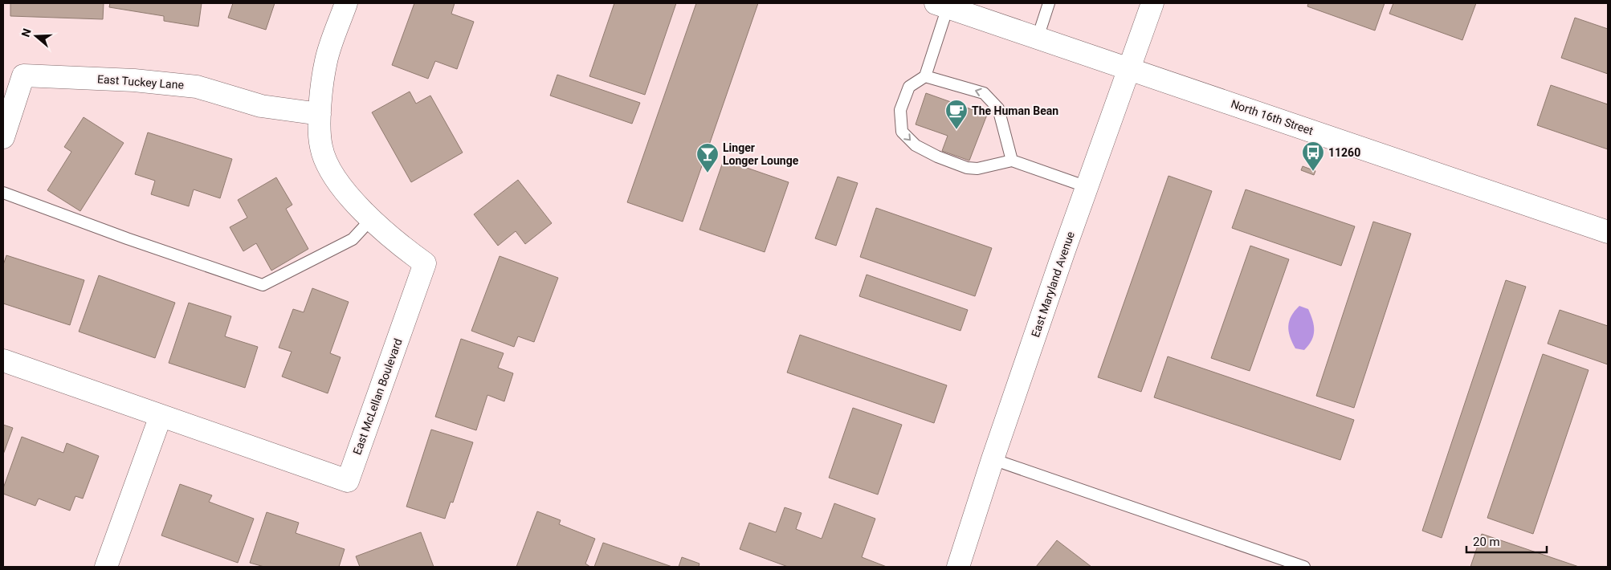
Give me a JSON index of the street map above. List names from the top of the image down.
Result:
{
  "streets": {
    "street": [
      "East Tuckey Lane",
      "North 16th Street",
      "East Maryland Avenue",
      "East McLellan Boulevard"
    ]
  },
  "crossings": [
    ["East Tuckey Lane", "East McLellan Boulevard"],
    ["North 16th Street", "East Maryland Avenue"]
  ],
  "places": {
    "cafe": ["The Human Bean"],
    "bus stop": ["11260"],
    "bar": ["Linger Longer Lounge"]
  },
  "scale_bar": "20 m",
  "north": "left"
}
